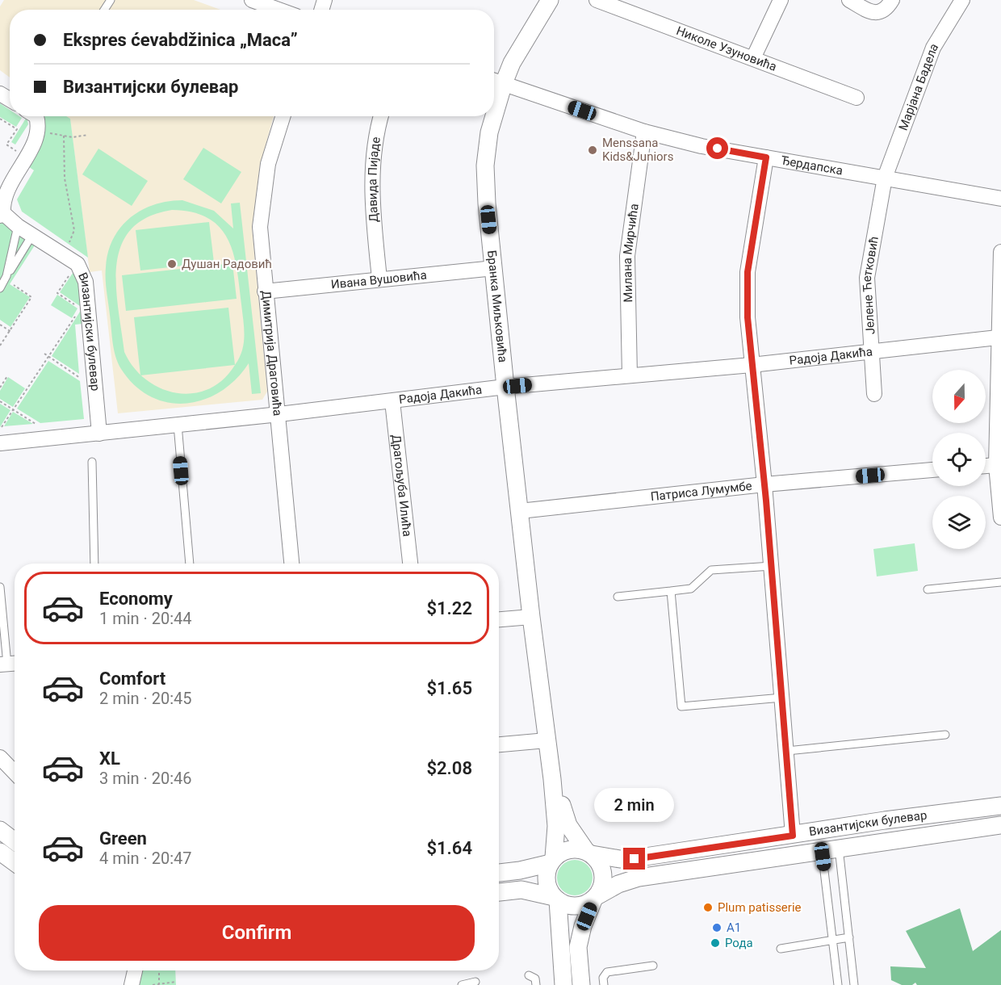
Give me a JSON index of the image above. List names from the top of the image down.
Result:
{
  "streets": {
    "street": [
      "Николе Узуновића",
      "Марјана Бадела",
      "Ђердапска",
      "Давида Пијаде",
      "Милана Мирчића",
      "Ивана Вушовића",
      "Јелене Ћетковић",
      "Бранка Миљковића",
      "Византијски булевар",
      "Димитрија Драговића",
      "Радоја Дакића",
      "Драгољуба Илића",
      "Патриса Лумумбе"
    ]
  },
  "crossings": [
    ["Марјана Бадела", "Ђердапска"],
    ["Марјана Бадела", "Јелене Ћетковић"],
    ["Ђердапска", "Милана Мирчића"],
    ["Ђердапска", "Јелене Ћетковић"],
    ["Ђердапска", "Бранка Миљковића"],
    ["Давида Пијаде", "Ивана Вушовића"],
    ["Милана Мирчића", "Радоја Дакића"],
    ["Ивана Вушовића", "Бранка Миљковића"],
    ["Ивана Вушовића", "Димитрија Драговића"],
    ["Јелене Ћетковић", "Радоја Дакића"],
    ["Бранка Миљковића", "Византијски булевар"],
    ["Бранка Миљковића", "Радоја Дакића"],
    ["Бранка Миљковића", "Патриса Лумумбе"],
    ["Византијски булевар", "Радоја Дакића"],
    ["Димитрија Драговића", "Радоја Дакића"],
    ["Радоја Дакића", "Драгољуба Илића"]
  ],
  "places": [
    "Menssana Kids&Juniors",
    "Душан Радовић",
    "Plum patisserie",
    "A1",
    "Рода"
  ],
  "north": "bottom",
  "page": {
    "banner": ["Ekspres ćevabdžinica „Maca”", "Византијски булевар"],
    "list": [
      {
        "name": "Economy",
        "note": "1 min · 20:44",
        "value": "$1.22"
      },
      {
        "name": "Comfort",
        "note": "2 min · 20:45",
        "value": "$1.65"
      },
      {
        "name": "XL",
        "note": "3 min · 20:46",
        "value": "$2.08"
      },
      {
        "name": "Green",
        "note": "4 min · 20:47",
        "value": "$1.64"
      }
    ],
    "bubble": "2 min",
    "buttons": "Confirm"
  }
}
